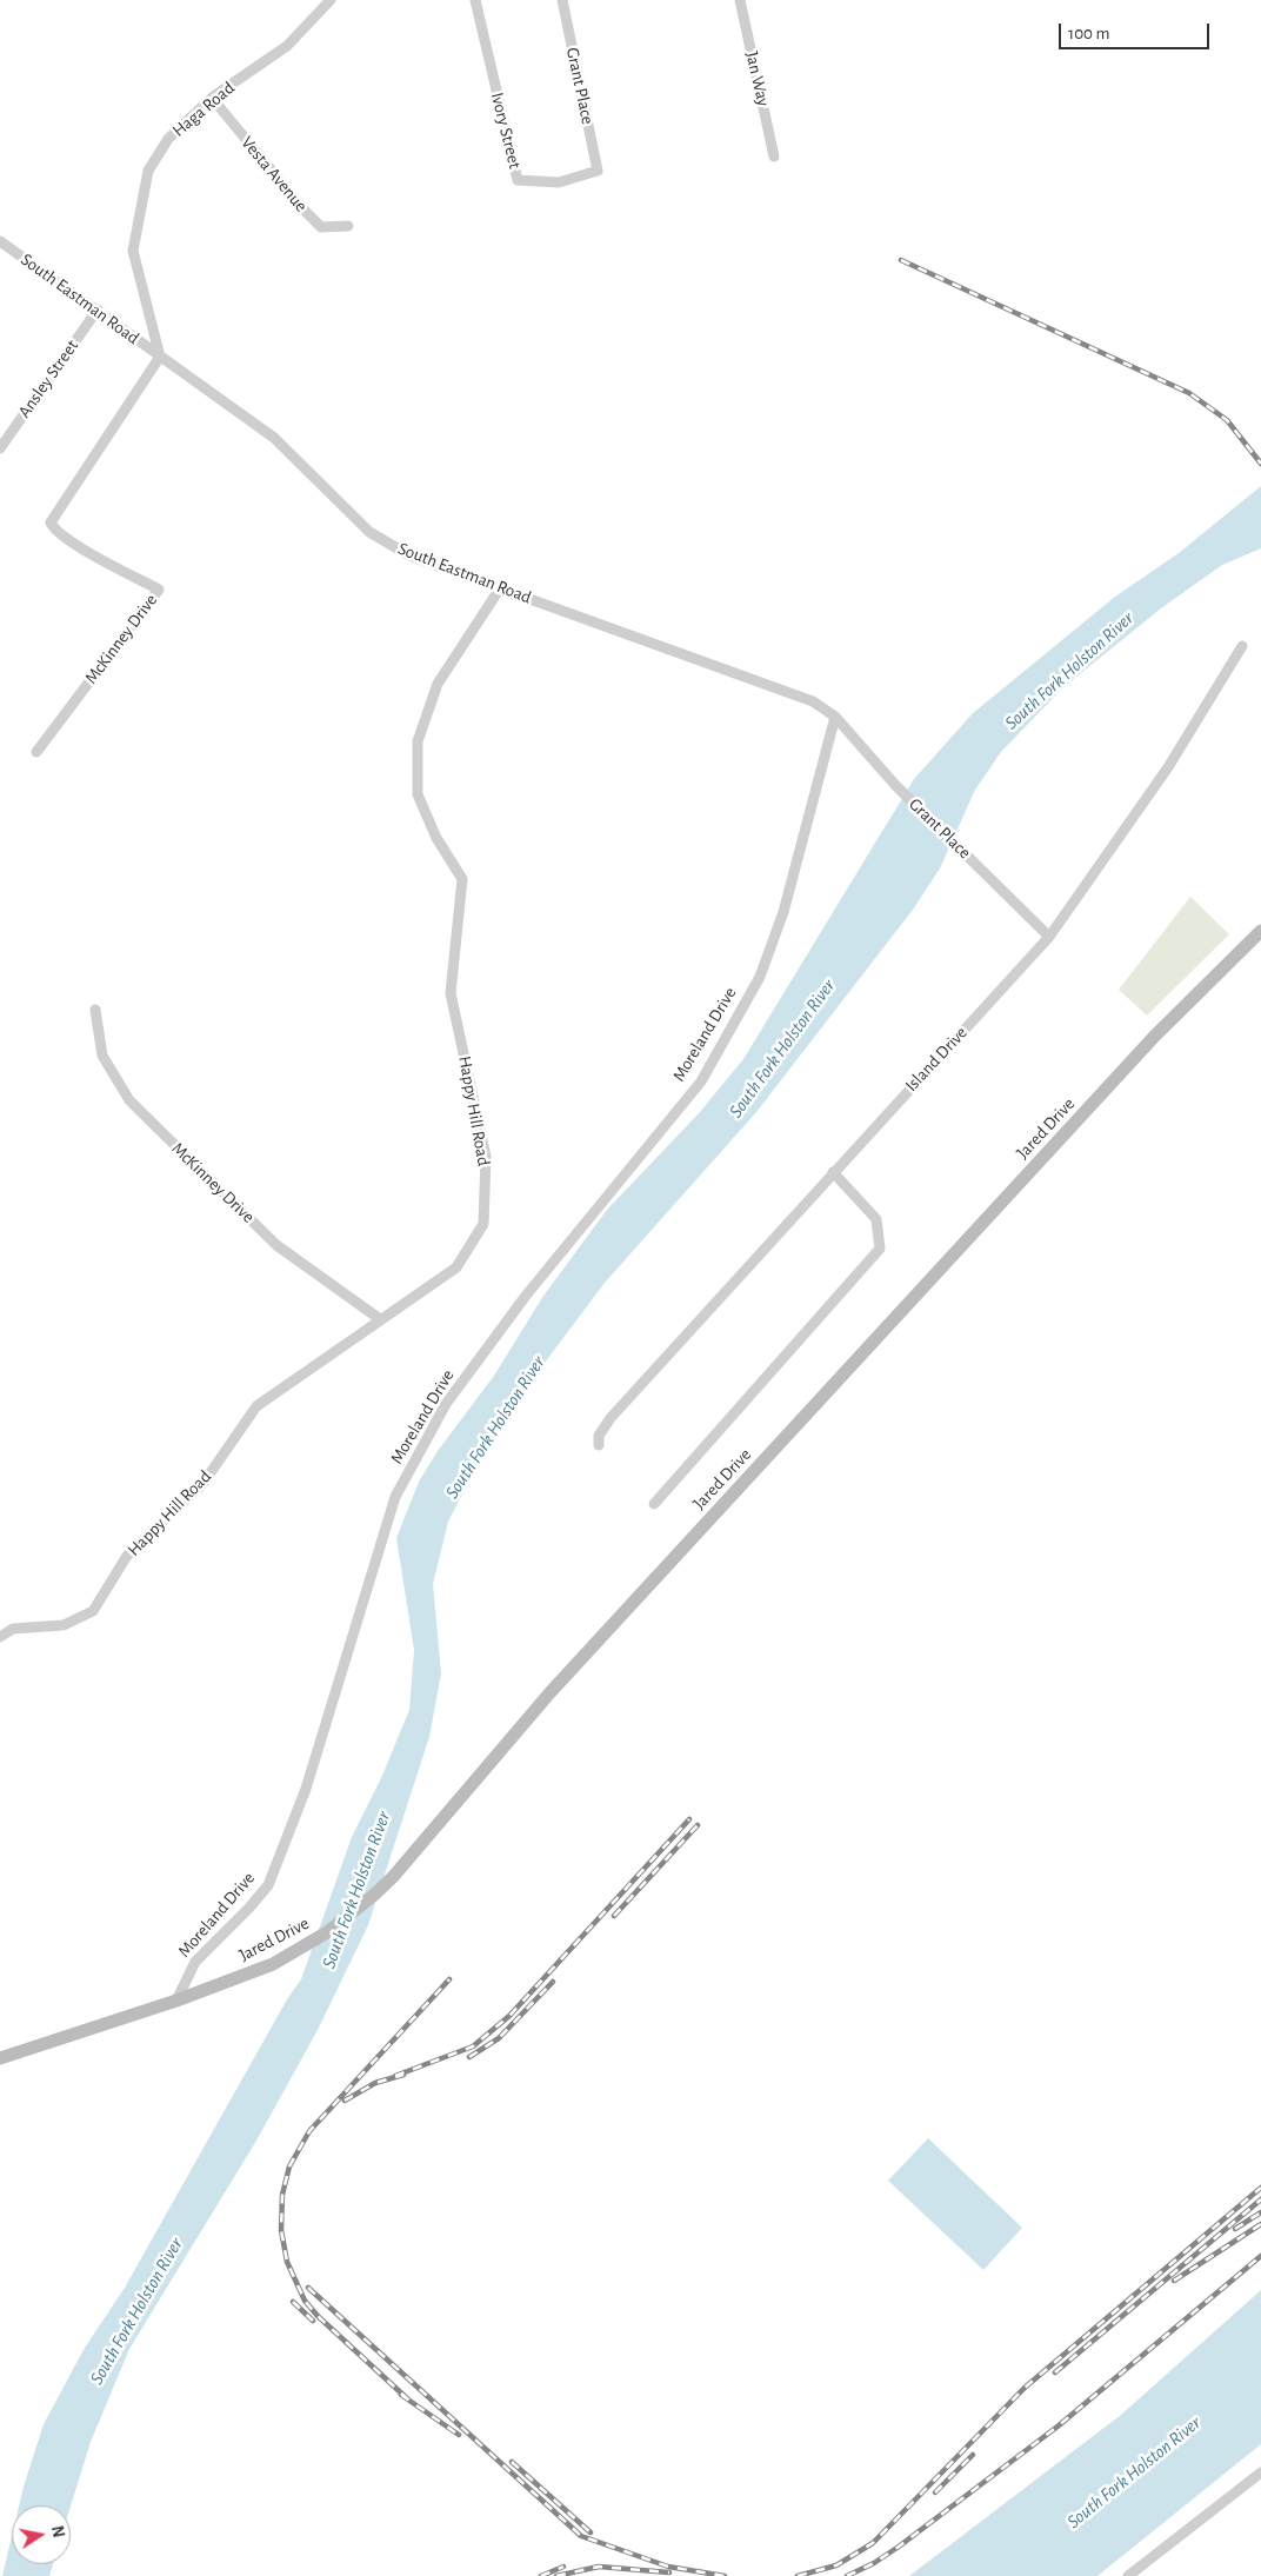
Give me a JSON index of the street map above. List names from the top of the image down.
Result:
{
  "streets": {
    "main road": ["Jared Drive"],
    "street": [
      "Jan Way",
      "Grant Place",
      "Haga Road",
      "Ivory Street",
      "Vesta Avenue",
      "South Eastman Road",
      "Ansley Street",
      "McKinney Drive",
      "Moreland Drive",
      "Island Drive",
      "Happy Hill Road"
    ]
  },
  "crossings": [
    ["Grant Place", "Ivory Street"],
    ["Grant Place", "South Eastman Road"],
    ["Grant Place", "Moreland Drive"],
    ["Grant Place", "Island Drive"],
    ["Haga Road", "Vesta Avenue"],
    ["Haga Road", "South Eastman Road"],
    ["Haga Road", "McKinney Drive"],
    ["South Eastman Road", "Ansley Street"],
    ["South Eastman Road", "McKinney Drive"],
    ["South Eastman Road", "Moreland Drive"],
    ["South Eastman Road", "Happy Hill Road"],
    ["McKinney Drive", "Happy Hill Road"],
    ["Moreland Drive", "Jared Drive"]
  ],
  "water": ["South Fork Holston River"],
  "scale_bar": "100 m",
  "north": "right"
}
